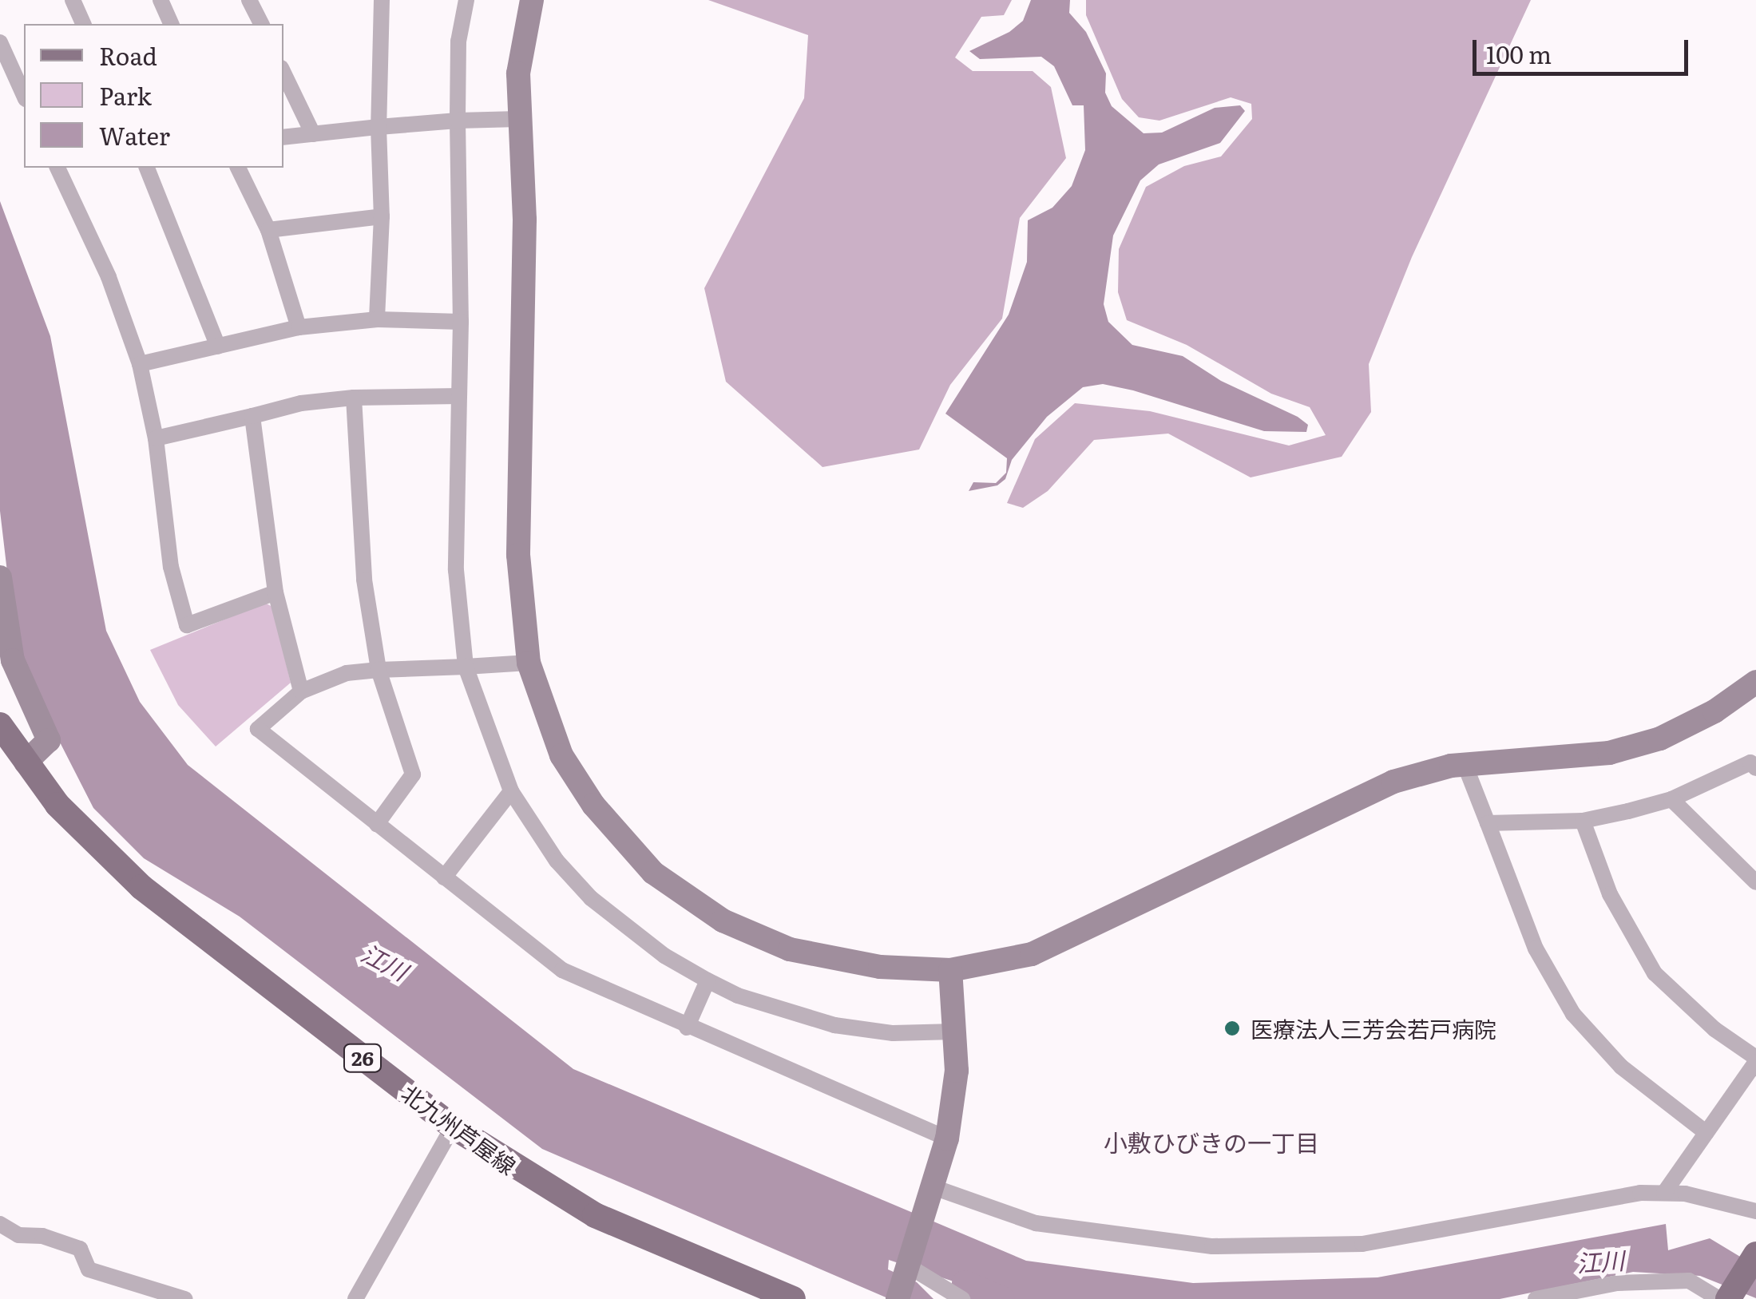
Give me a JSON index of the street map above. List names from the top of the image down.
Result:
{
  "streets": {
    "main road": ["26", "北九州芦屋線"]
  },
  "districts": ["小敷ひびきの一丁目"],
  "water": ["江川"],
  "places": ["医療法人三芳会若戸病院"],
  "legend": ["Road", "Park", "Water"],
  "scale_bar": "100 m"
}
